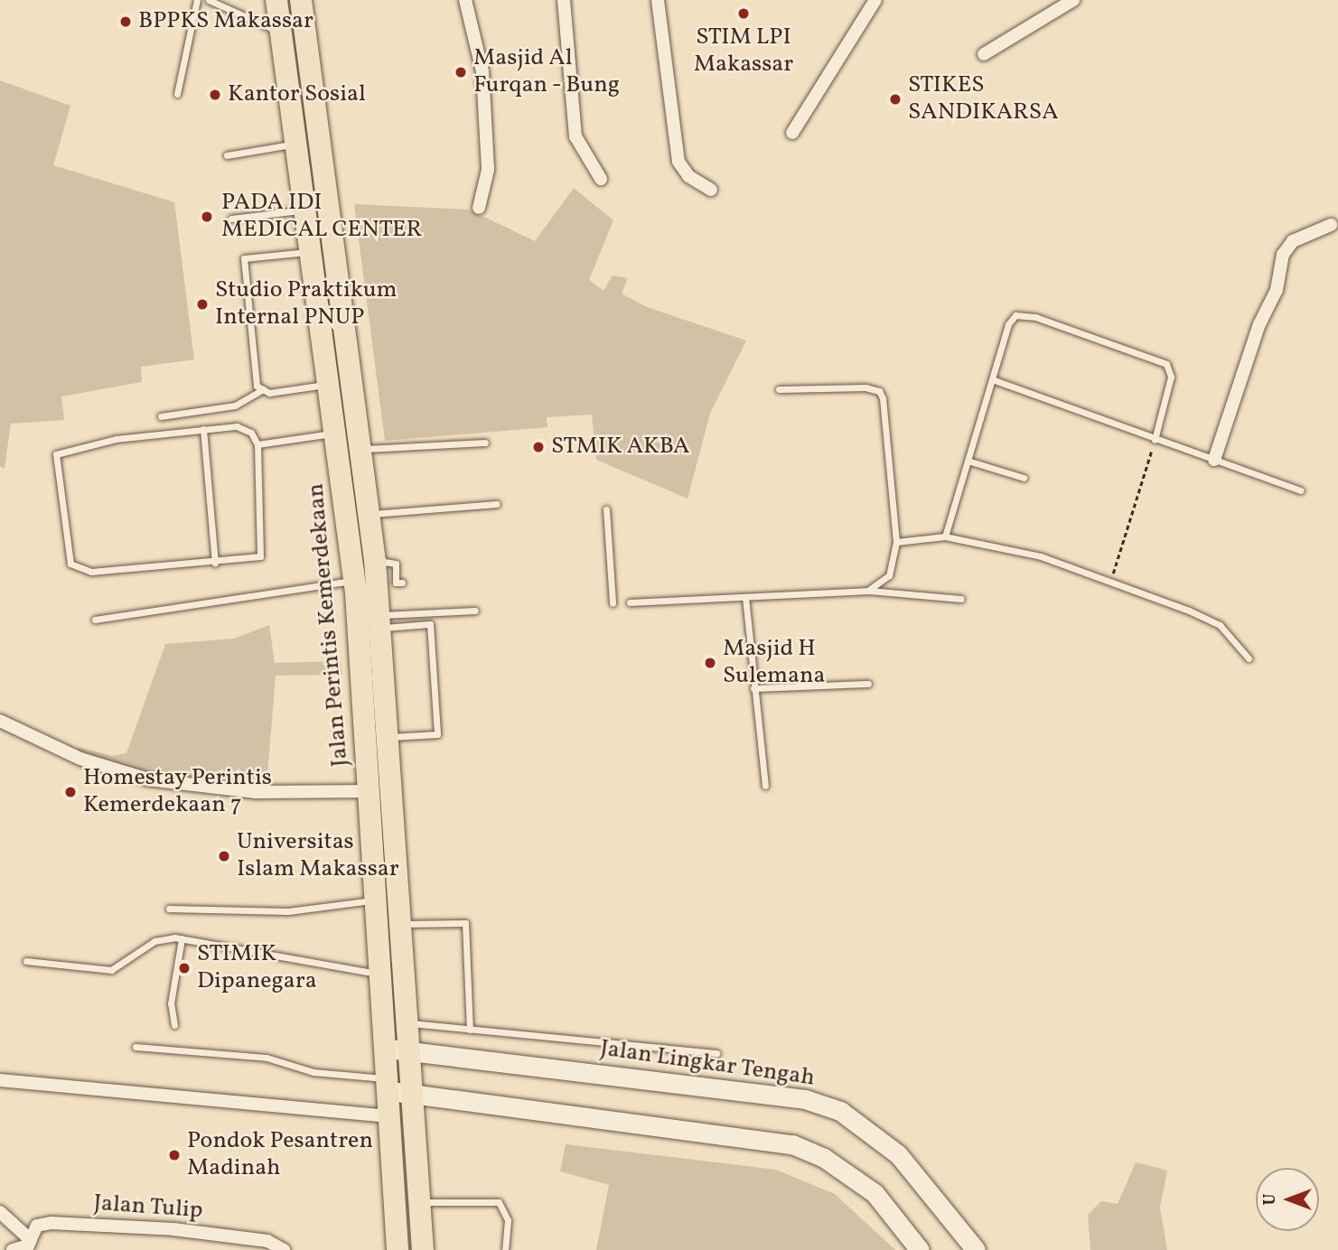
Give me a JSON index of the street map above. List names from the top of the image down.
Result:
{
  "streets": {
    "highway": ["Jalan Perintis Kemerdekaan"],
    "main road": ["Jalan Lingkar Tengah"],
    "street": ["Jalan Tulip"]
  },
  "crossings": [
    ["Jalan Perintis Kemerdekaan", "Jalan Lingkar Tengah"]
  ],
  "places": [
    "STIM LPI Makassar",
    "BPPKS Makassar",
    "Masjid Al Furqan - Bung",
    "Kantor Sosial",
    "STIKES SANDIKARSA",
    "PADA IDI MEDICAL CENTER",
    "Studio Praktikum Internal PNUP",
    "STMIK AKBA",
    "Masjid H Sulemana",
    "Homestay Perintis Kemerdekaan 7",
    "Universitas Islam Makassar",
    "STIMIK Dipanegara",
    "Pondok Pesantren Madinah"
  ],
  "north": "left"
}
